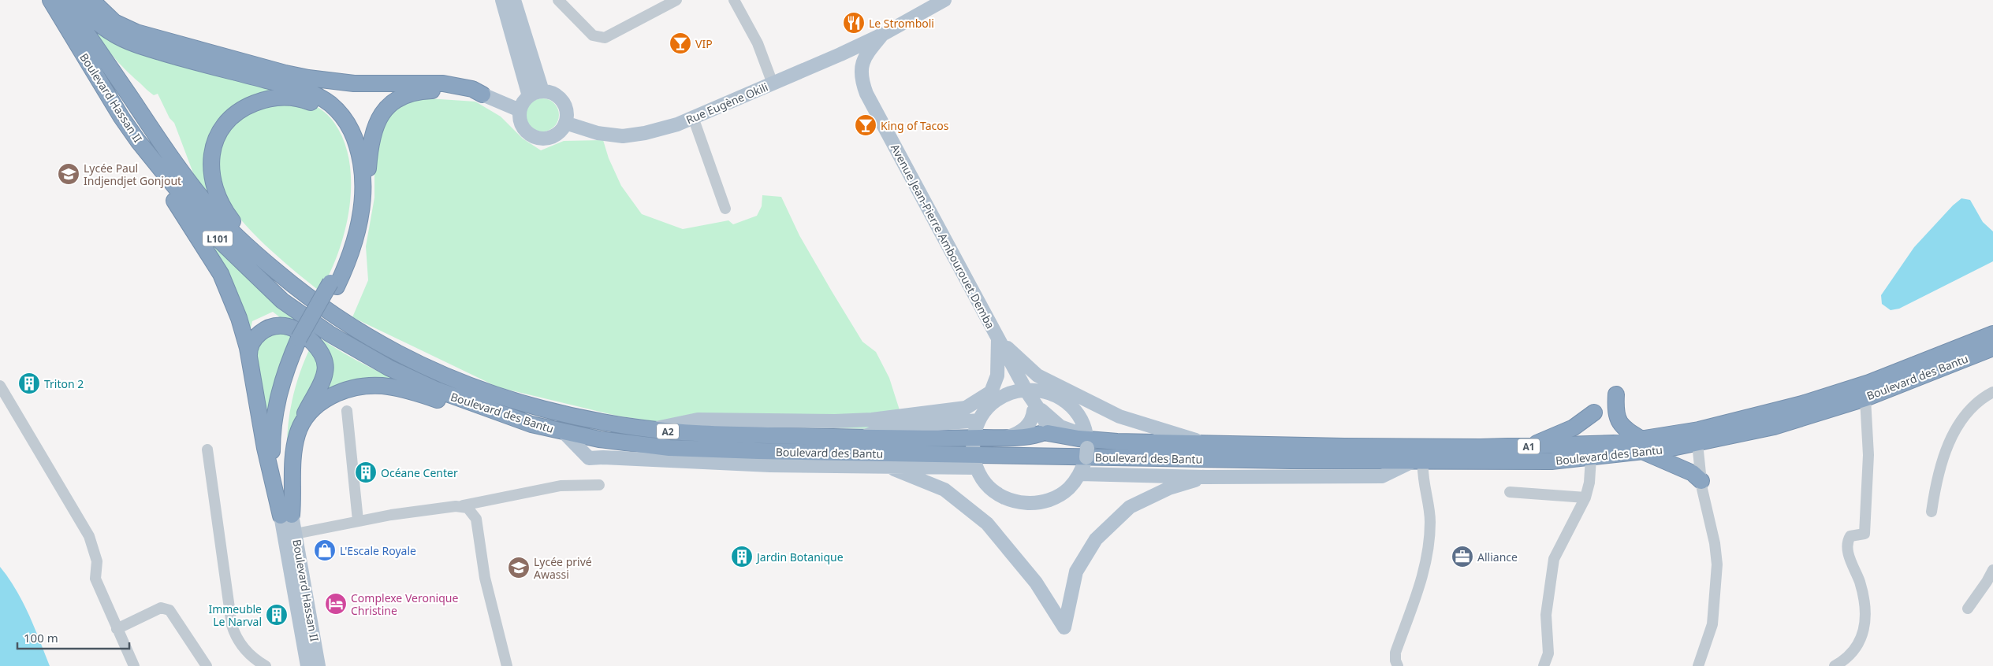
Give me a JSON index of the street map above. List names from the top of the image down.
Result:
{
  "streets": {
    "highway": [
      "Boulevard Hassan II",
      "L101",
      "Boulevard des Bantu",
      "A2",
      "A1"
    ],
    "main road": ["Rue Eugène Okili", "Avenue Jean-Pierre Ambourouet Demba"]
  },
  "crossings": [
    ["Boulevard Hassan II", "Boulevard des Bantu"],
    ["Avenue Jean-Pierre Ambourouet Demba", "Boulevard des Bantu"]
  ],
  "places": {
    "restaurant": ["Le Stromboli"],
    "bar": ["VIP", "King of Tacos"],
    "school or university": ["Lycée Paul Indjendjet Gonjout", "Lycée privé Awassi"],
    "building": [
      "Triton 2",
      "Océane Center",
      "Jardin Botanique",
      "Immeuble Le Narval"
    ],
    "shop": ["L'Escale Royale"],
    "office": ["Alliance"],
    "hotel": ["Complexe Veronique Christine"]
  },
  "scale_bar": "100 m"
}
